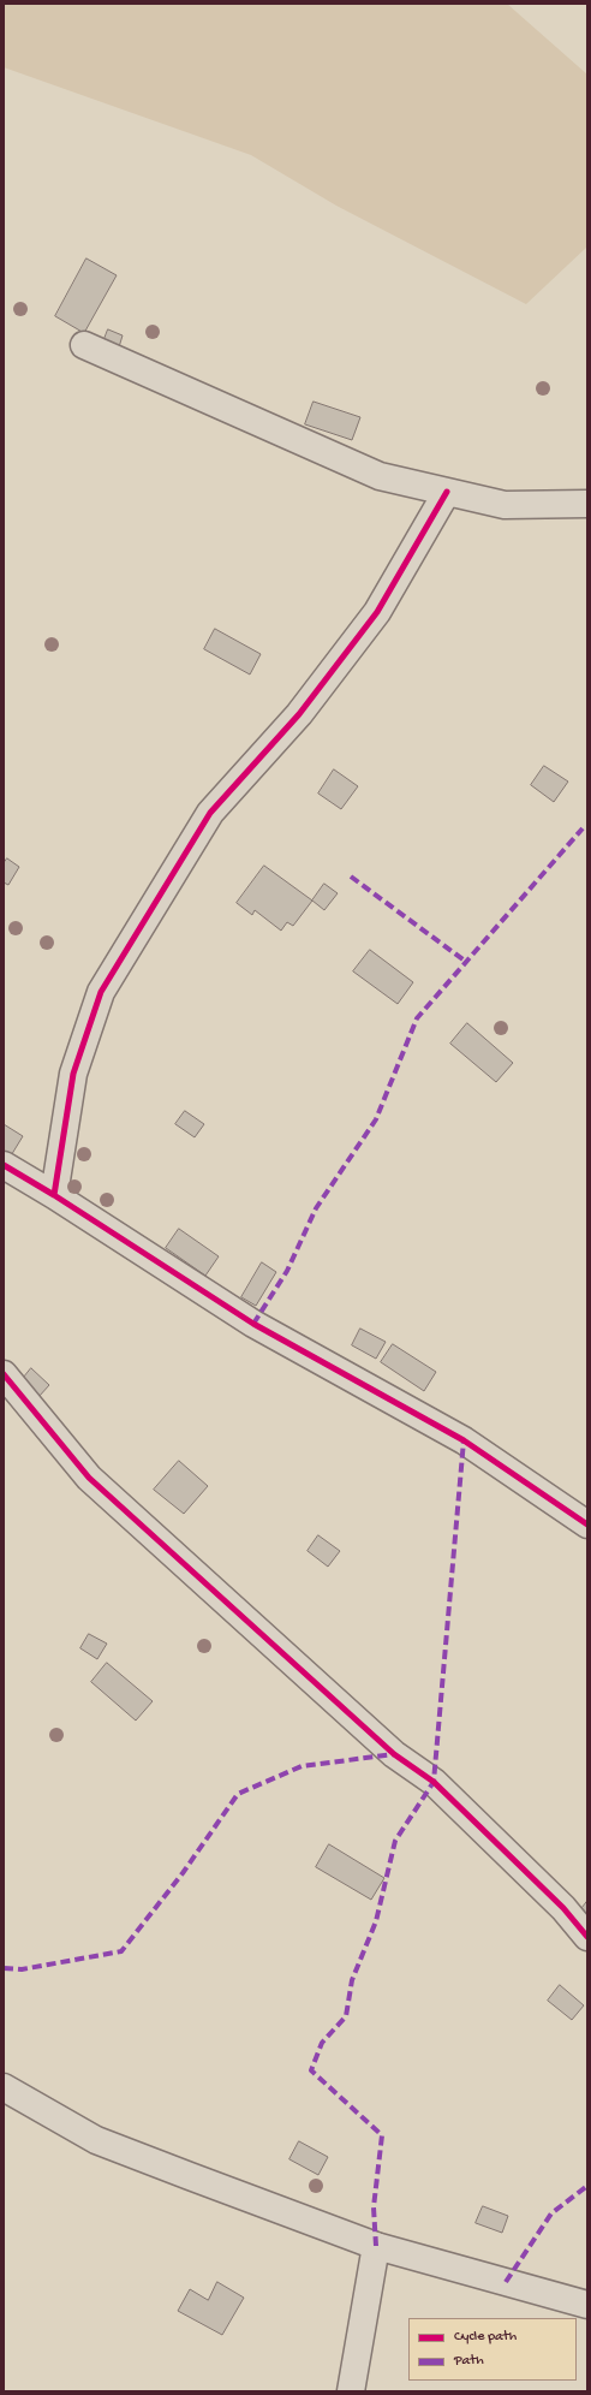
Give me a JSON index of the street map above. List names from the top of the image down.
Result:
{
  "legend": ["Cycle path", "Path"]
}
